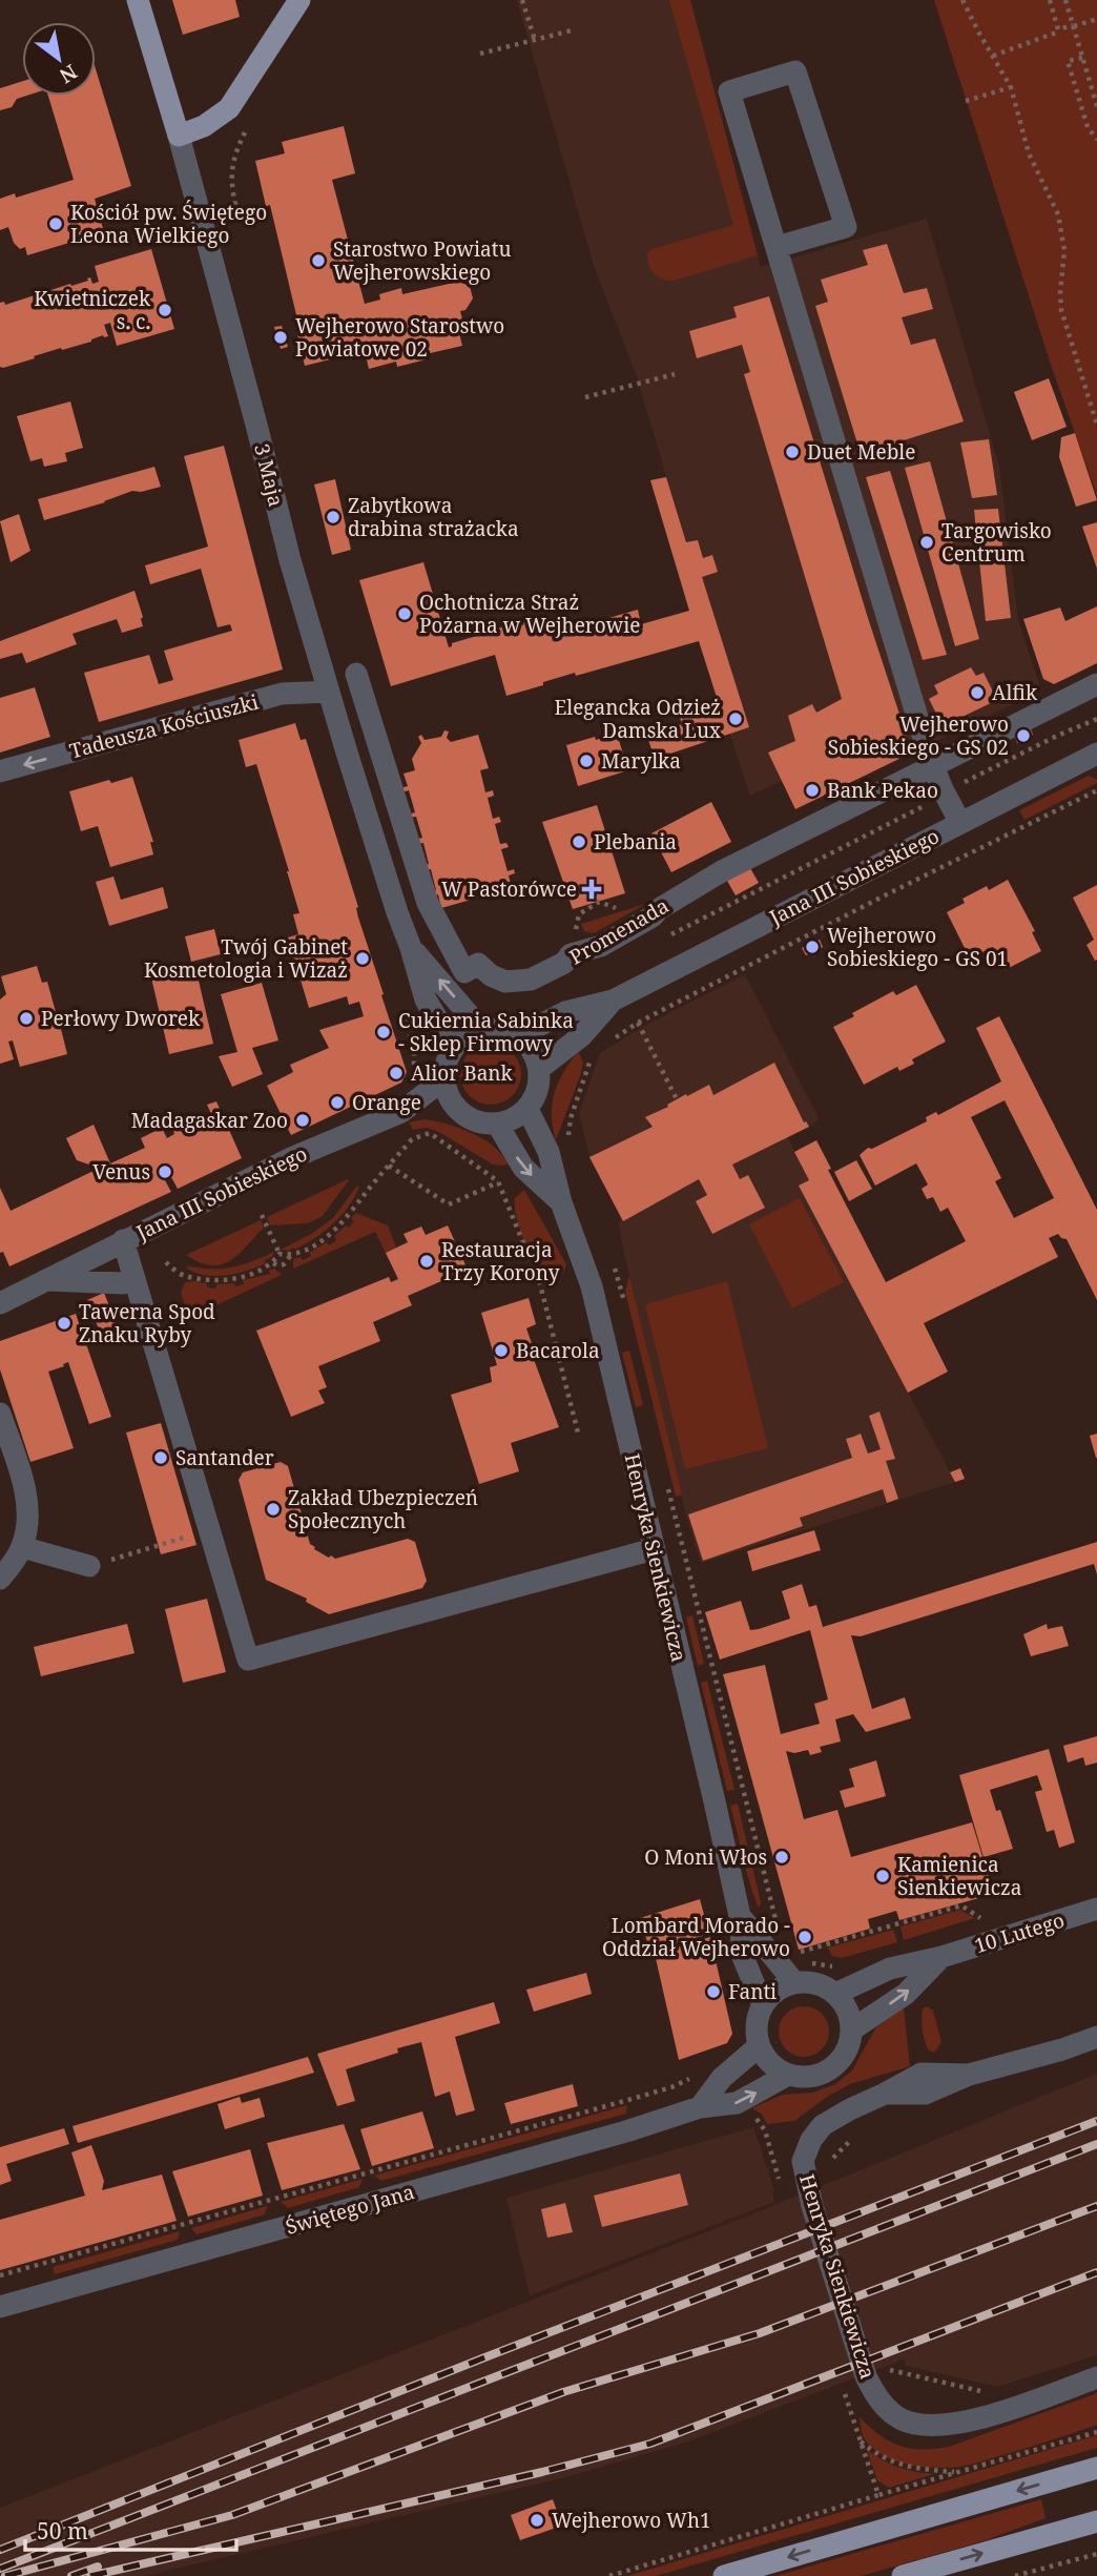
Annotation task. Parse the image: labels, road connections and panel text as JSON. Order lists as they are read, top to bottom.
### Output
{
  "streets": {
    "main road": ["3 Maja"],
    "street": [
      "Tadeusza Kościuszki",
      "Jana III Sobieskiego",
      "Promenada",
      "Henryka Sienkiewicza",
      "10 Lutego",
      "Świętego Jana"
    ]
  },
  "crossings": [
    ["3 Maja", "Tadeusza Kościuszki"],
    ["3 Maja", "Jana III Sobieskiego"],
    ["3 Maja", "Henryka Sienkiewicza"],
    ["Jana III Sobieskiego", "Henryka Sienkiewicza"],
    ["Henryka Sienkiewicza", "10 Lutego"],
    ["Henryka Sienkiewicza", "Świętego Jana"],
    ["10 Lutego", "Świętego Jana"]
  ],
  "one_way": ["Tadeusza Kościuszki"],
  "places": {
    "other": [
      "Kościół pw. Świętego Leona Wielkiego",
      "Starostwo Powiatu Wejherowskiego",
      "Kwietniczek s. c.",
      "Wejherowo Starostwo Powiatowe 02",
      "Duet Meble",
      "Zabytkowa drabina strażacka",
      "Targowisko Centrum",
      "Ochotnicza Straż Pożarna w Wejherowie",
      "Alfik",
      "Elegancka Odzież Damska Lux",
      "Wejherowo Sobieskiego - GS 02",
      "Marylka",
      "Bank Pekao",
      "Plebania",
      "Wejherowo Sobieskiego - GS 01",
      "Twój Gabinet Kosmetologia i Wizaż",
      "Perłowy Dworek",
      "Cukiernia Sabinka - Sklep Firmowy",
      "Alior Bank",
      "Orange",
      "Madagaskar Zoo",
      "Venus",
      "Restauracja Trzy Korony",
      "Tawerna Spod Znaku Ryby",
      "Bacarola",
      "Santander",
      "Zakład Ubezpieczeń Społecznych",
      "O Moni Włos",
      "Kamienica Sienkiewicza",
      "Lombard Morado - Oddział Wejherowo",
      "Fanti",
      "Wejherowo Wh1"
    ],
    "health": ["W Pastorówce"]
  },
  "scale_bar": "50 m",
  "north": "bottom right"
}
